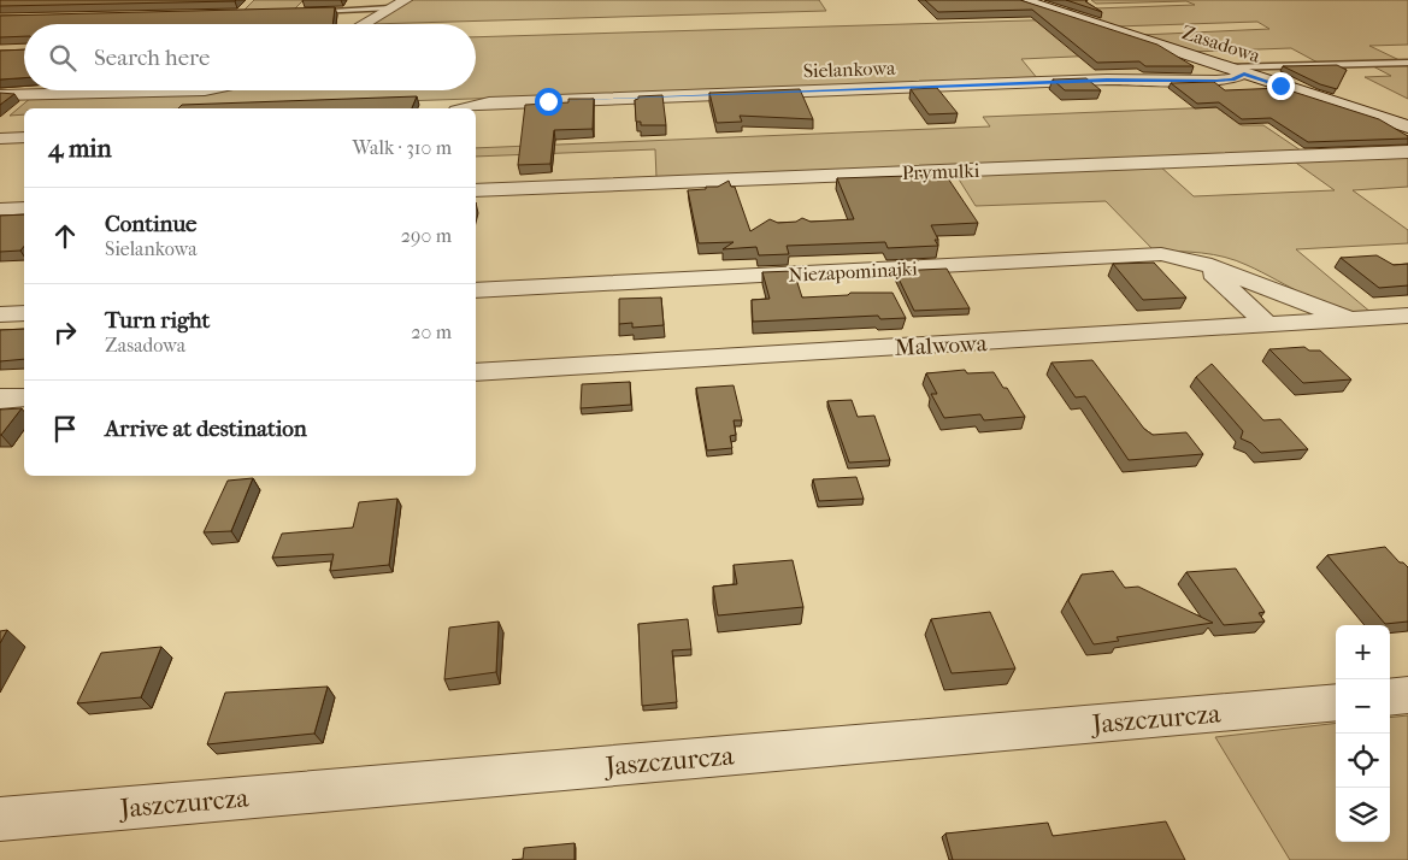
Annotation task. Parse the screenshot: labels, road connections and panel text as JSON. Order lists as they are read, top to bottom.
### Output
{
  "streets": {
    "street": [
      "Zasadowa",
      "Sielankowa",
      "Prymulki",
      "Niezapominajki",
      "Malwowa",
      "Jaszczurcza"
    ]
  },
  "crossings": [
    ["Zasadowa", "Sielankowa"],
    ["Niezapominajki", "Malwowa"]
  ],
  "page": {
    "search": "Search here",
    "heading": ["4 min", "Walk · 310 m"],
    "list": [
      ["Continue", "Sielankowa", "290 m"],
      ["Turn right", "Zasadowa", "20 m"],
      "Arrive at destination"
    ],
    "map_buttons": ["+", "−"]
  }
}
